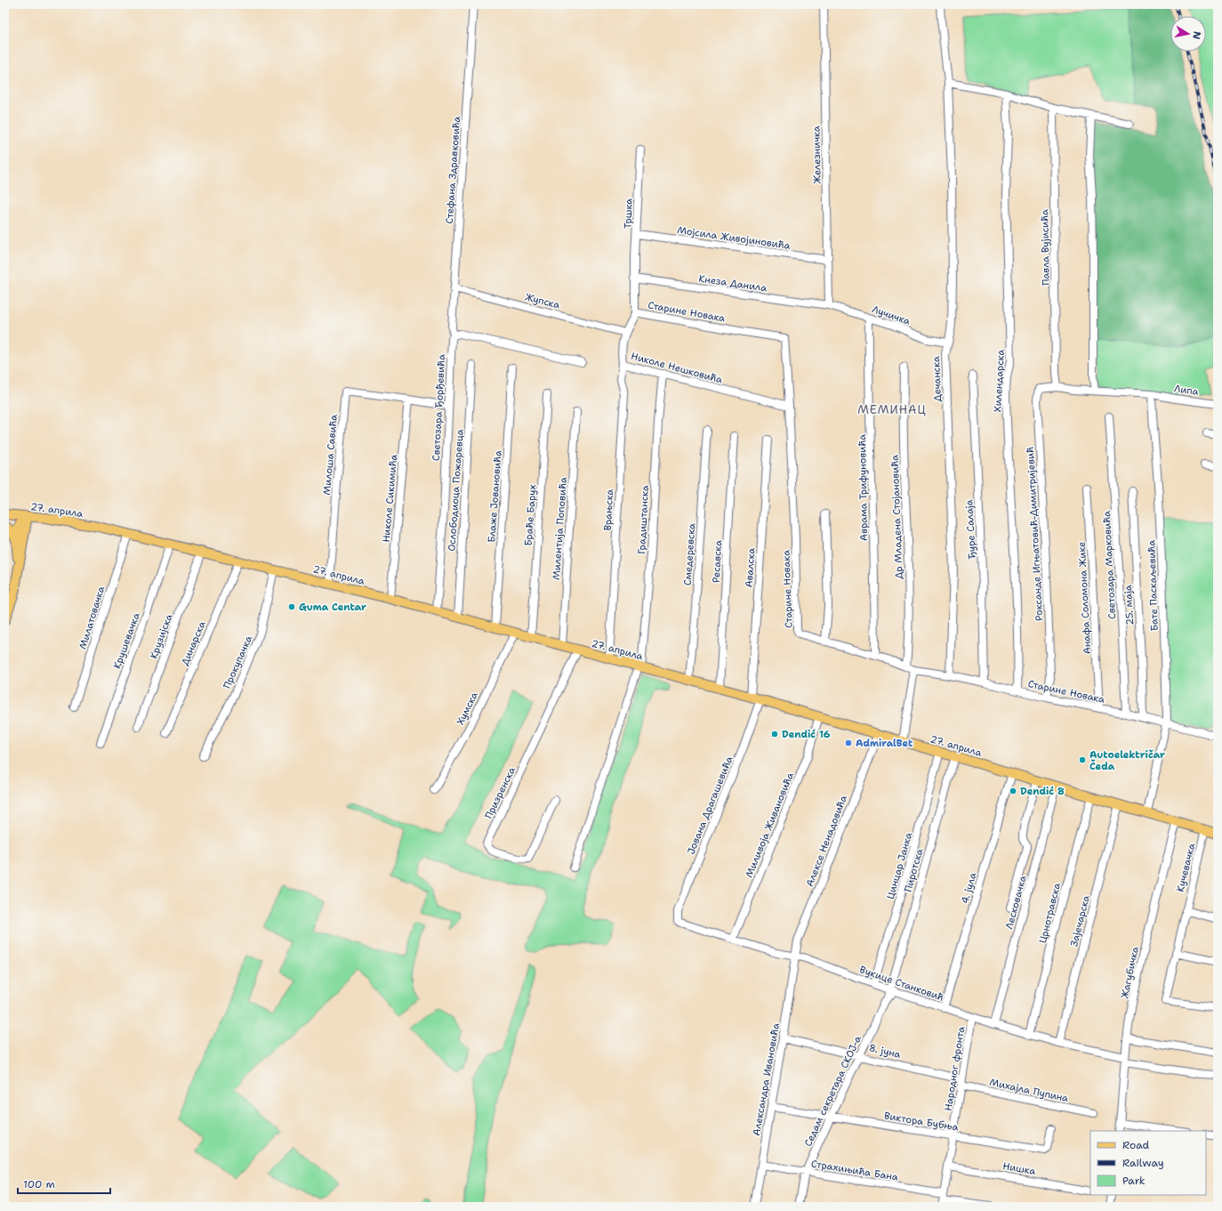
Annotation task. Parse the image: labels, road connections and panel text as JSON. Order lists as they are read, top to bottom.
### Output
{
  "streets": {
    "main road": ["27. априла"],
    "street": [
      "Железничка",
      "Стефана Здравковића",
      "Тршка",
      "Мојсила Живојиновића",
      "Павла Вујисића",
      "Кнеза Данила",
      "Жупска",
      "Старине Новака",
      "Лучичка",
      "Николе Нешковића",
      "Дечанска",
      "Хилендарска",
      "Липа",
      "Светозара Ђорђевића",
      "Милоша Савића",
      "Аврама Трифуновића",
      "Ослободиоца Пожаревца",
      "Блаже Јовановића",
      "Николе Сикимића",
      "Врањска",
      "Браће Барух",
      "Др Младена Стојановића",
      "Градиштанска",
      "Милентија Поповића",
      "Ђуре Салаја",
      "Роксанде Игњатовић-Димитријевић",
      "Смедеревска",
      "Ресавска",
      "Светозара Марковића",
      "Авалска",
      "Бате Паскаљевића",
      "Анафа Соломона Жике",
      "25. маја",
      "Милатовачка",
      "Крузијска",
      "Крушевачка",
      "Динарска",
      "Прокупачка",
      "Хумска",
      "Призренска",
      "Јована Драгашевића",
      "Миливоја Живановића",
      "Алексе Ненадовића",
      "Цинцар Јанка",
      "Кучевачка",
      "Пиротска",
      "4. јула",
      "Лесковачка",
      "Црнотравска",
      "Зајечарска",
      "Жагубичка",
      "Вукице Станковић",
      "8. јуна",
      "Народног фронта",
      "Александра Ивановића",
      "Михајла Пупина",
      "Седам секретара СКОЈ-а",
      "Виктора Бубња",
      "Нишка",
      "Страхињића Бана"
    ]
  },
  "crossings": [
    ["Железничка", "Мојсила Живојиновића"],
    ["Железничка", "Кнеза Данила"],
    ["Железничка", "Лучичка"],
    ["Стефана Здравковића", "Жупска"],
    ["Стефана Здравковића", "Светозара Ђорђевића"],
    ["Тршка", "Мојсила Живојиновића"],
    ["Тршка", "Кнеза Данила"],
    ["Тршка", "Николе Нешковића"],
    ["Павла Вујисића", "Липа"],
    ["Павла Вујисића", "Роксанде Игњатовић-Димитријевић"],
    ["Кнеза Данила", "Лучичка"],
    ["Кнеза Данила", "Николе Нешковића"],
    ["Жупска", "Николе Нешковића"],
    ["Старине Новака", "Николе Нешковића"],
    ["Старине Новака", "Дечанска"],
    ["Старине Новака", "Хилендарска"],
    ["Старине Новака", "Аврама Трифуновића"],
    ["Старине Новака", "Др Младена Стојановића"],
    ["Старине Новака", "Ђуре Салаја"],
    ["Старине Новака", "Роксанде Игњатовић-Димитријевић"],
    ["Старине Новака", "Светозара Марковића"],
    ["Старине Новака", "Бате Паскаљевића"],
    ["Старине Новака", "Анафа Соломона Жике"],
    ["Старине Новака", "25. маја"],
    ["Лучичка", "Дечанска"],
    ["Лучичка", "Аврама Трифуновића"],
    ["Николе Нешковића", "Врањска"],
    ["Николе Нешковића", "Градиштанска"],
    ["Липа", "Роксанде Игњатовић-Димитријевић"],
    ["Липа", "Бате Паскаљевића"],
    ["Светозара Ђорђевића", "27. априла"],
    ["Милоша Савића", "Николе Сикимића"],
    ["Милоша Савића", "27. априла"],
    ["Ослободиоца Пожаревца", "27. априла"],
    ["Блаже Јовановића", "27. априла"],
    ["Николе Сикимића", "27. априла"],
    ["27. априла", "Врањска"],
    ["27. априла", "Браће Барух"],
    ["27. априла", "Градиштанска"],
    ["27. априла", "Милентија Поповића"],
    ["27. априла", "Смедеревска"],
    ["27. априла", "Ресавска"],
    ["27. априла", "Авалска"],
    ["27. априла", "Бате Паскаљевића"],
    ["27. априла", "Милатовачка"],
    ["27. априла", "Крузијска"],
    ["27. априла", "Крушевачка"],
    ["27. априла", "Динарска"],
    ["27. априла", "Прокупачка"],
    ["27. априла", "Хумска"],
    ["27. априла", "Призренска"],
    ["27. априла", "Јована Драгашевића"],
    ["27. априла", "Миливоја Живановића"],
    ["27. априла", "Алексе Ненадовића"],
    ["27. априла", "Цинцар Јанка"],
    ["27. априла", "Кучевачка"],
    ["27. априла", "Пиротска"],
    ["27. априла", "4. јула"],
    ["27. априла", "Лесковачка"],
    ["27. априла", "Црнотравска"],
    ["27. априла", "Зајечарска"],
    ["27. априла", "Жагубичка"],
    ["Јована Драгашевића", "Вукице Станковић"],
    ["Миливоја Живановића", "Вукице Станковић"],
    ["Алексе Ненадовића", "Вукице Станковић"],
    ["Алексе Ненадовића", "Александра Ивановића"],
    ["Цинцар Јанка", "Вукице Станковић"],
    ["Пиротска", "Вукице Станковић"],
    ["Пиротска", "Седам секретара СКОЈ-а"],
    ["4. јула", "Вукице Станковић"],
    ["Лесковачка", "Вукице Станковић"],
    ["Црнотравска", "Вукице Станковић"],
    ["Зајечарска", "Вукице Станковић"],
    ["Жагубичка", "Вукице Станковић"],
    ["Вукице Станковић", "Народног фронта"],
    ["Вукице Станковић", "Александра Ивановића"],
    ["Вукице Станковић", "Седам секретара СКОЈ-а"],
    ["8. јуна", "Народног фронта"],
    ["8. јуна", "Александра Ивановића"],
    ["8. јуна", "Михајла Пупина"],
    ["8. јуна", "Седам секретара СКОЈ-а"],
    ["Народног фронта", "Михајла Пупина"],
    ["Народног фронта", "Виктора Бубња"],
    ["Народног фронта", "Нишка"],
    ["Народног фронта", "Страхињића Бана"],
    ["Александра Ивановића", "Виктора Бубња"],
    ["Александра Ивановића", "Страхињића Бана"],
    ["Седам секретара СКОЈ-а", "Виктора Бубња"],
    ["Седам секретара СКОЈ-а", "Страхињића Бана"]
  ],
  "districts": ["МЕМИНАЦ"],
  "places": [
    "Guma Centar",
    "Dendić 16",
    "AdmiralBet",
    "Autoelektričar Čeda",
    "Dendić 8"
  ],
  "legend": ["Road", "Railway", "Park"],
  "scale_bar": "100 m",
  "north": "right"
}
